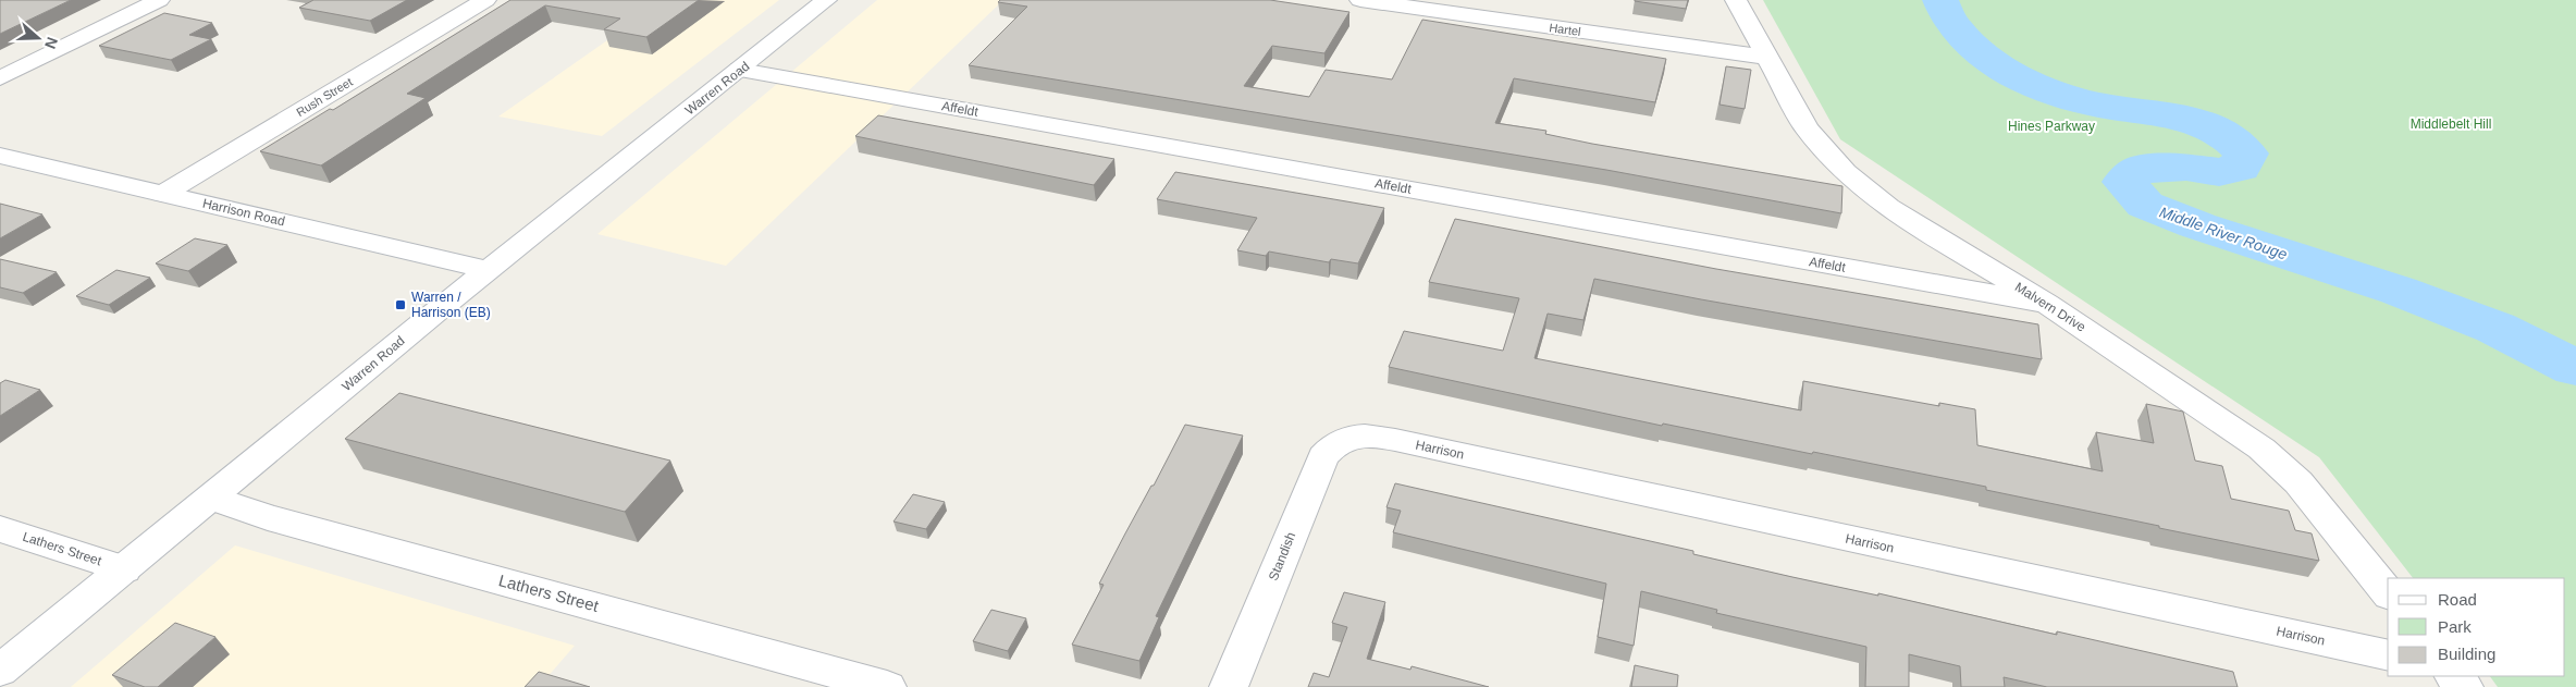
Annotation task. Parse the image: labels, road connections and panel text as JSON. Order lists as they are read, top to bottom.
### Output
{
  "streets": {
    "street": [
      "Hartel",
      "Warren Road",
      "Rush Street",
      "Affeldt",
      "Harrison Road",
      "Malvern Drive",
      "Harrison",
      "Lathers Street",
      "Standish"
    ]
  },
  "crossings": [
    ["Hartel", "Malvern Drive"],
    ["Warren Road", "Affeldt"],
    ["Warren Road", "Harrison Road"],
    ["Warren Road", "Lathers Street"],
    ["Rush Street", "Harrison Road"],
    ["Affeldt", "Malvern Drive"],
    ["Harrison", "Standish"]
  ],
  "water": ["Middle River Rouge"],
  "parks": ["Middlebelt Hill", "Hines Parkway"],
  "places": {
    "transit": ["Warren / Harrison (EB)"]
  },
  "legend": ["Road", "Park", "Building"],
  "north": "right"
}
